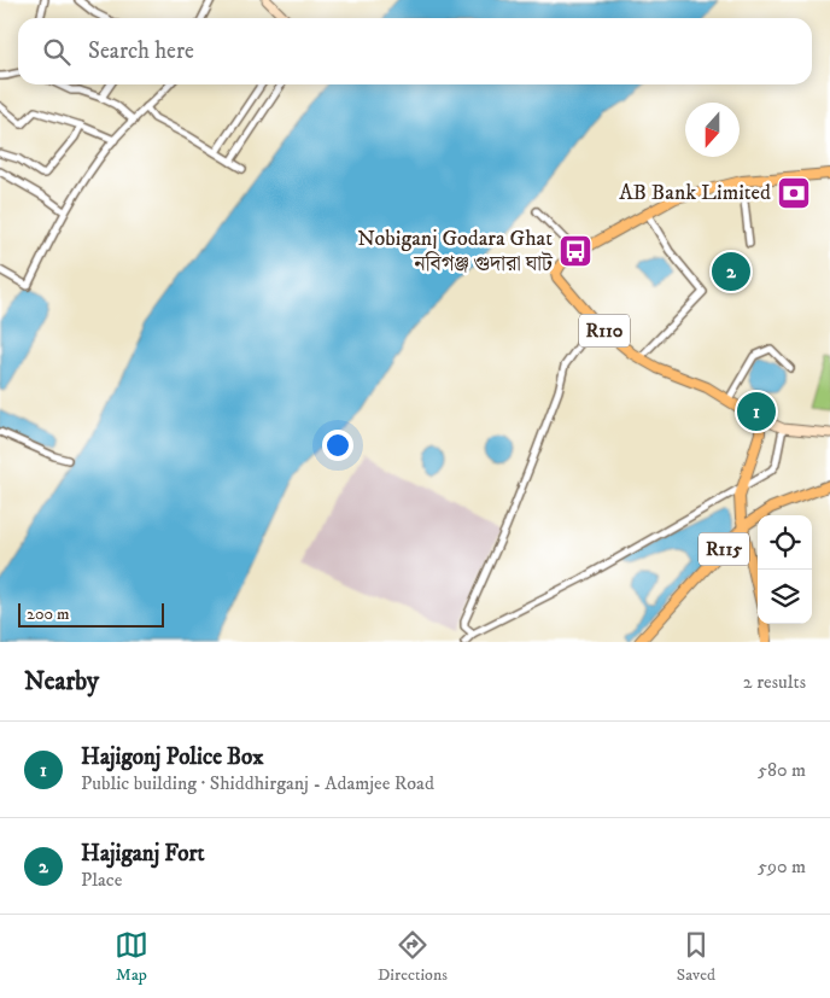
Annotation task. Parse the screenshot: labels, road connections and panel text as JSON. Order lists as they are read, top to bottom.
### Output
{
  "streets": {
    "main road": ["R110", "R115"]
  },
  "places": {
    "bank": ["AB Bank Limited"],
    "bus stop": ["Nobiganj Godara Ghat নবিগঞ্জ গুদারা ঘাট"]
  },
  "scale_bar": "200 m",
  "north": "bottom",
  "page": {
    "search": "Search here",
    "pins": ["2", "1"],
    "scale": "200 m",
    "heading": ["Nearby", "2 results"],
    "list": [
      {
        "mark": "1",
        "name": "Hajigonj Police Box",
        "note": "Public building · Shiddhirganj - Adamjee Road",
        "value": "580 m"
      },
      {
        "mark": "2",
        "name": "Hajiganj Fort",
        "note": "Place",
        "value": "590 m"
      }
    ],
    "nav": ["Map", "Directions", "Saved"]
  }
}
